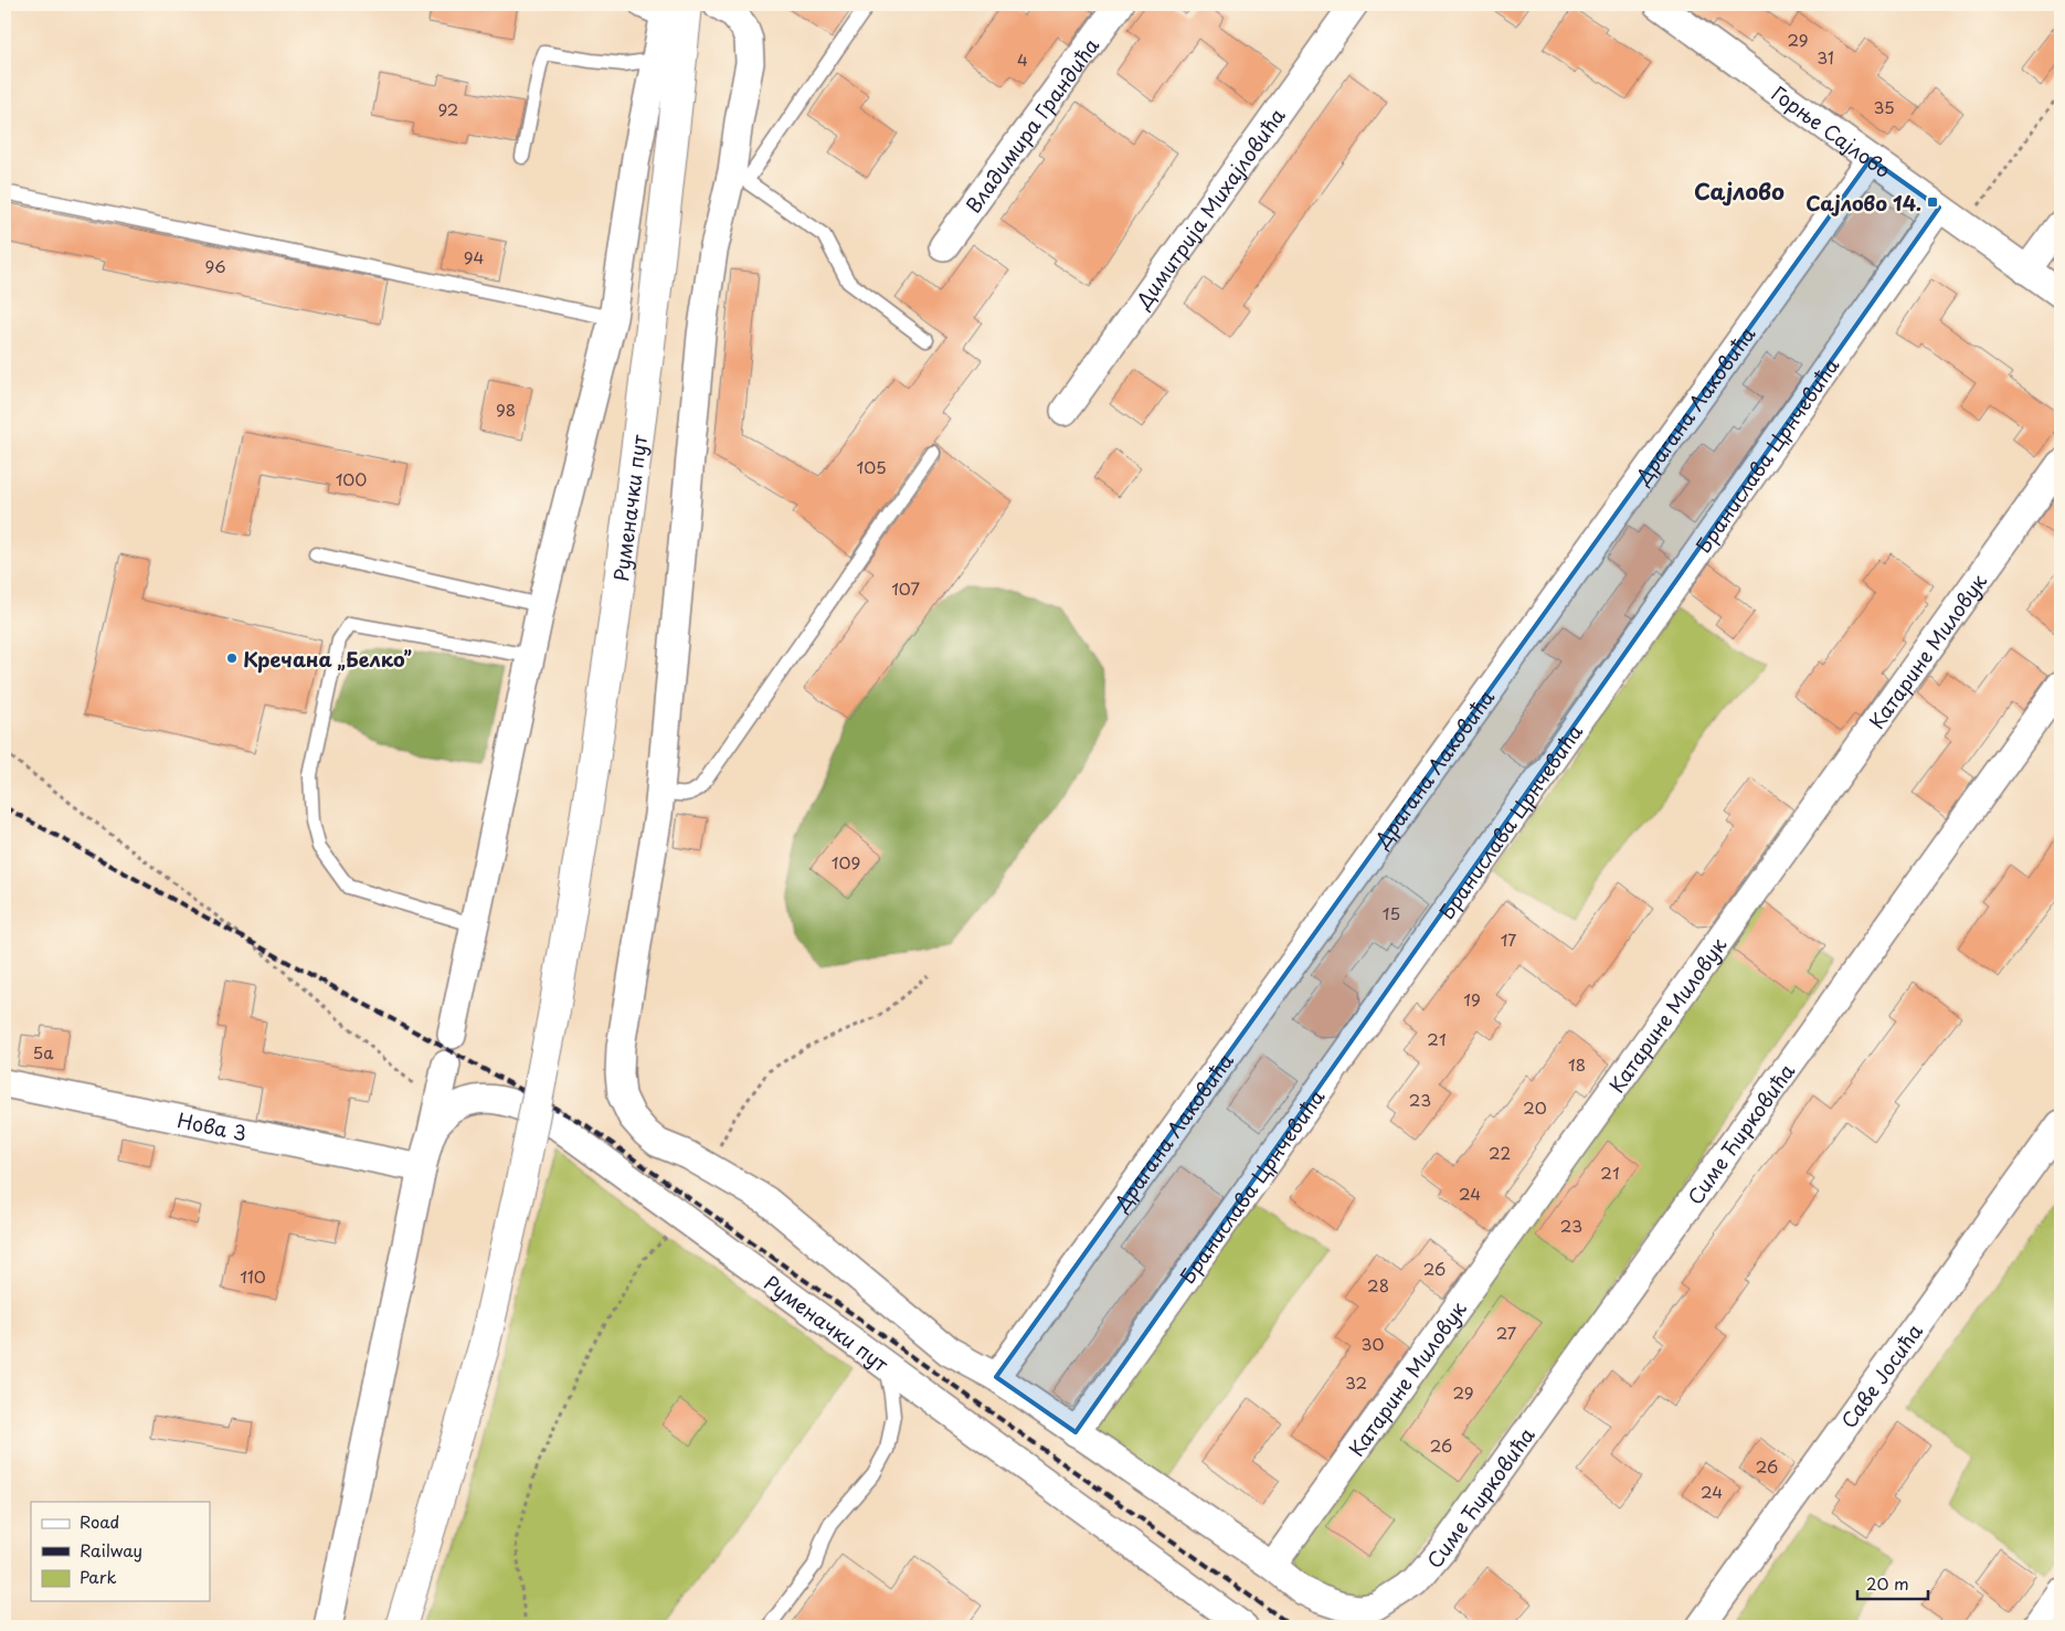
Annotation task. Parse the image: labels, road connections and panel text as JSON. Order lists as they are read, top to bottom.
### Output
{
  "streets": {
    "main road": ["Руменачки пут"],
    "street": [
      "Владимира Грандића",
      "Горње Сајлово",
      "Димитрија Михајловића",
      "Драгана Лаковића",
      "Бранислава Црнчевића",
      "Катарине Миловук",
      "Нова 3",
      "Симе Ћирковића",
      "Саве Јосића"
    ]
  },
  "crossings": [
    ["Горње Сајлово", "Драгана Лаковића"],
    ["Горње Сајлово", "Бранислава Црнчевића"],
    ["Драгана Лаковића", "Симе Ћирковића"],
    ["Бранислава Црнчевића", "Симе Ћирковића"],
    ["Руменачки пут", "Нова 3"],
    ["Катарине Миловук", "Симе Ћирковића"]
  ],
  "districts": ["Сајлово"],
  "places": {
    "transit": ["Сајлово 14."],
    "other": ["Кречана „Белко”"]
  },
  "house_numbers": [
    "29",
    "31",
    "4",
    "35",
    "92",
    "94",
    "96",
    "98",
    "105",
    "100",
    "107",
    "109",
    "15",
    "17",
    "19",
    "21",
    "5a",
    "18",
    "23",
    "20",
    "22",
    "21",
    "24",
    "23",
    "26",
    "110",
    "28",
    "27",
    "30",
    "32",
    "29",
    "26",
    "26",
    "24"
  ],
  "legend": ["Road", "Railway", "Park"],
  "scale_bar": "20 m"
}
